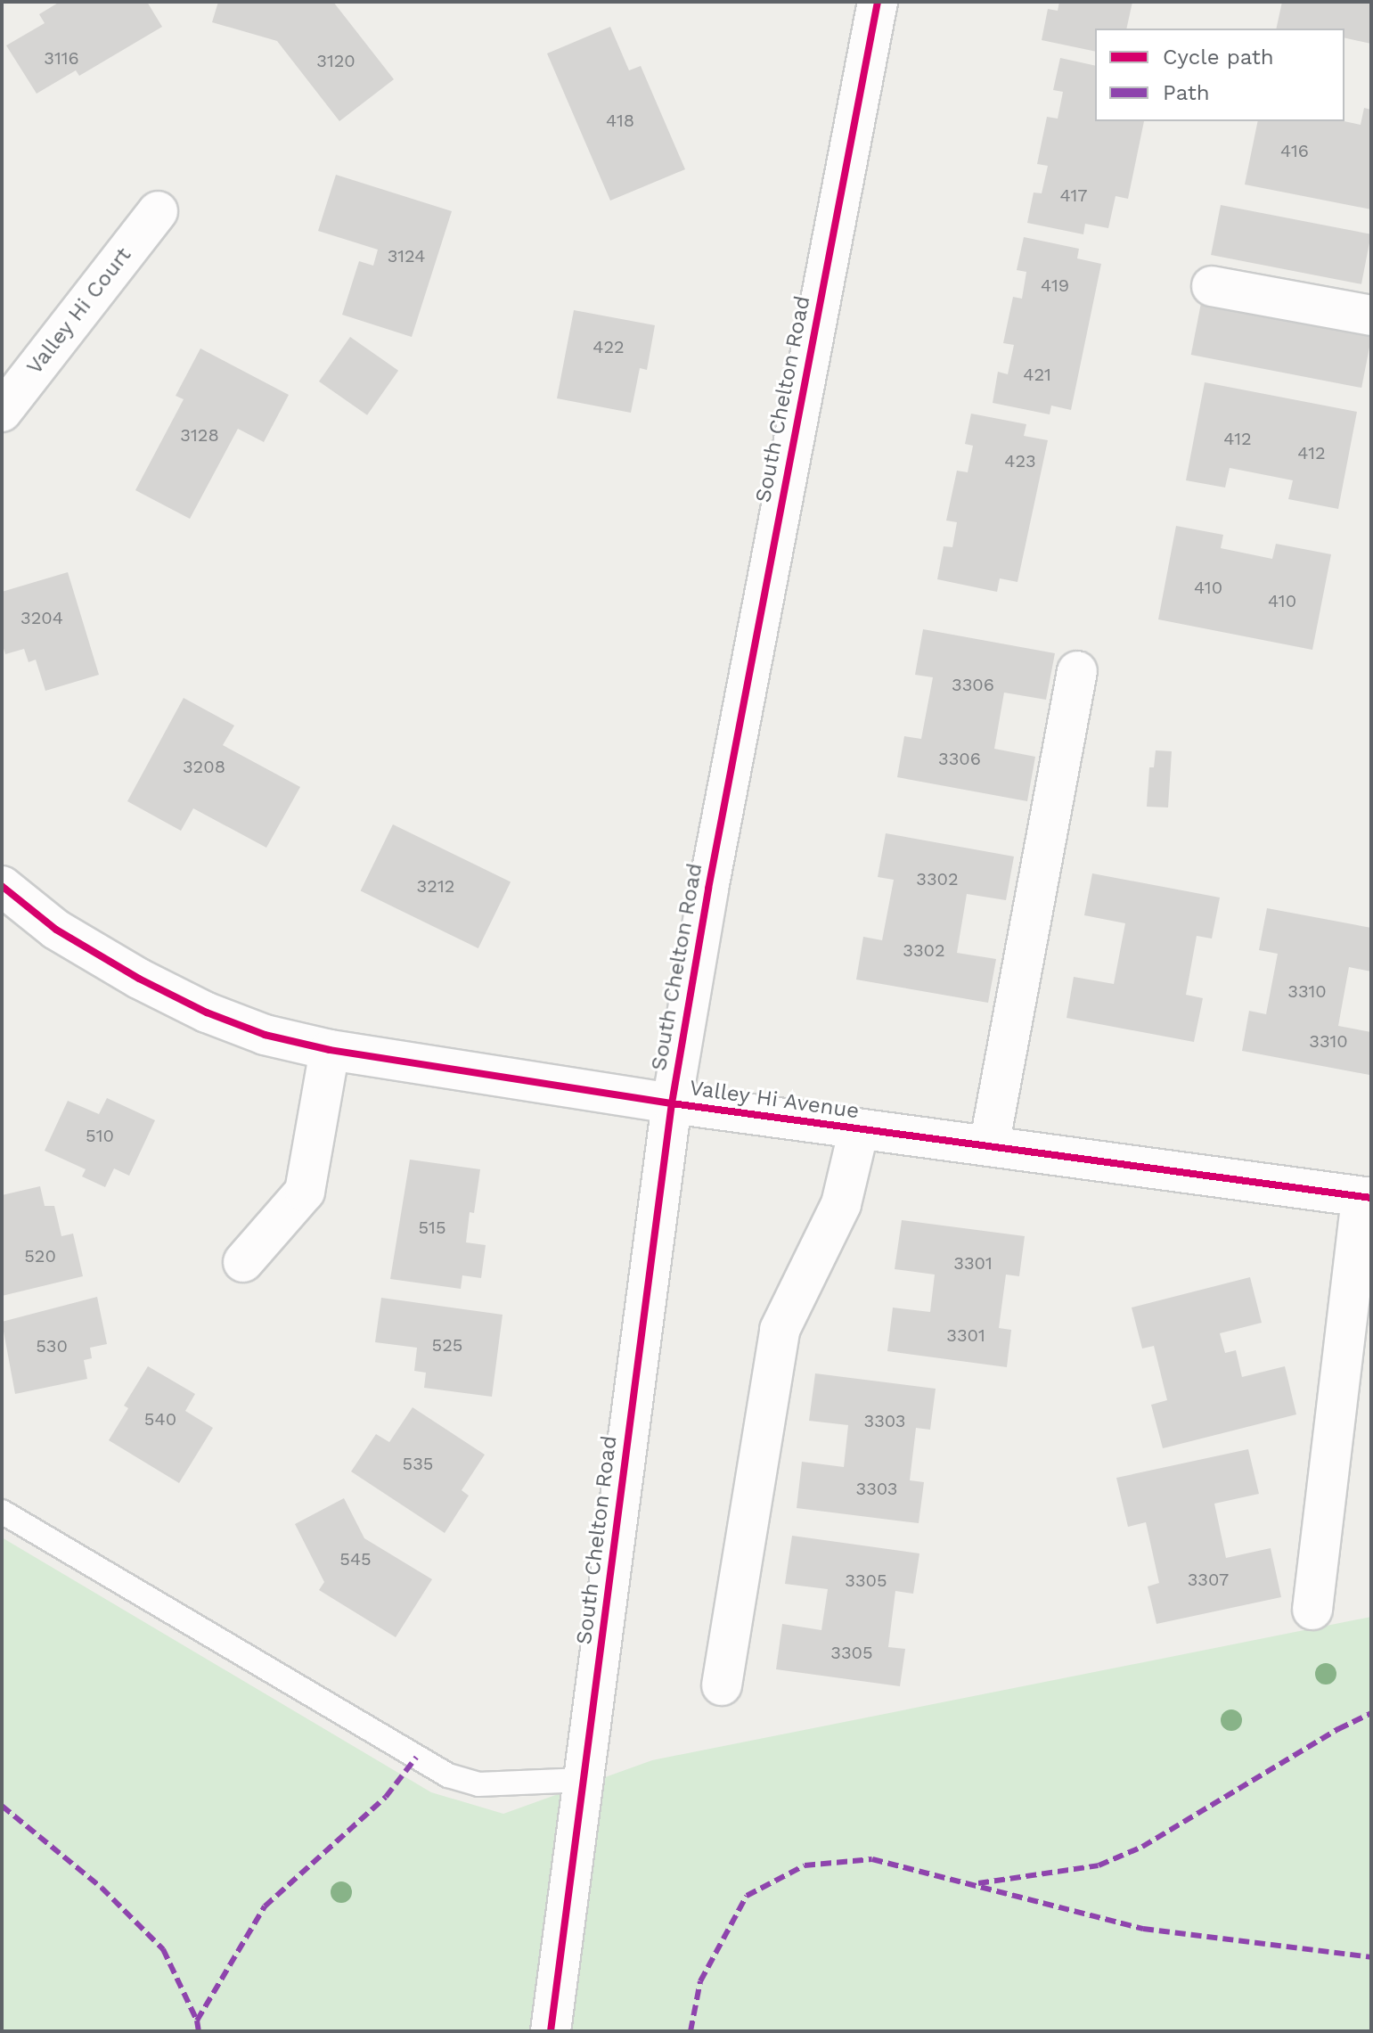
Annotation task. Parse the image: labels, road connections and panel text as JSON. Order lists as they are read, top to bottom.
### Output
{
  "streets": {
    "street": ["Valley Hi Court", "South Chelton Road", "Valley Hi Avenue"]
  },
  "crossings": [
    ["South Chelton Road", "Valley Hi Avenue"]
  ],
  "house_numbers": [
    "3116",
    "3120",
    "418",
    "416",
    "417",
    "3124",
    "419",
    "422",
    "421",
    "3128",
    "412",
    "412",
    "423",
    "410",
    "410",
    "3204",
    "3306",
    "3306",
    "3208",
    "3302",
    "3212",
    "3302",
    "3310",
    "3310",
    "510",
    "515",
    "520",
    "3301",
    "3301",
    "525",
    "530",
    "540",
    "3303",
    "535",
    "3303",
    "545",
    "3307",
    "3305",
    "3305"
  ],
  "legend": ["Cycle path", "Path"]
}
